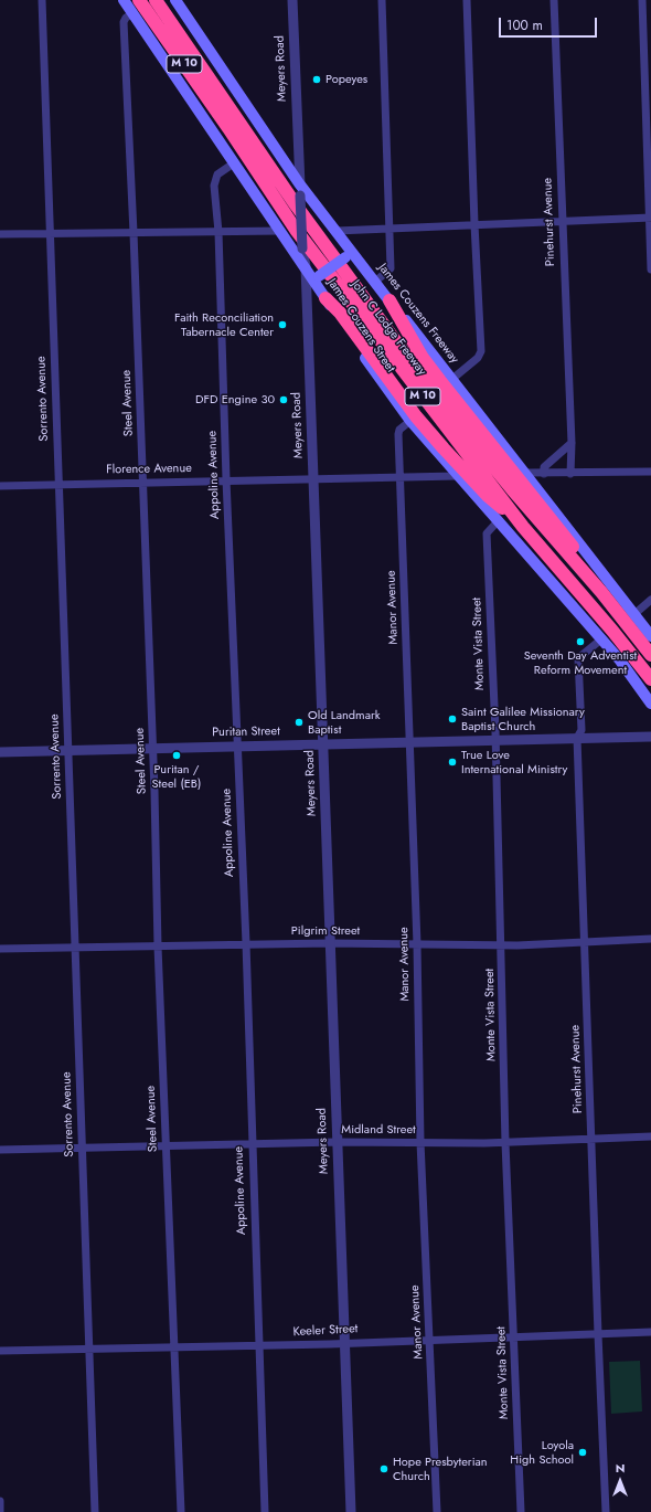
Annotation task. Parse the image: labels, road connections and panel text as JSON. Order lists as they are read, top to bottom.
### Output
{
  "streets": {
    "highway": ["M 10", "John C Lodge Freeway"],
    "main road": ["James Couzens Freeway", "James Couzens Street"],
    "street": [
      "Meyers Road",
      "Pinehurst Avenue",
      "Sorrento Avenue",
      "Steel Avenue",
      "Florence Avenue",
      "Appoline Avenue",
      "Manor Avenue",
      "Monte Vista Street",
      "Puritan Street",
      "Pilgrim Street",
      "Midland Street",
      "Keeler Street"
    ]
  },
  "crossings": [
    ["Meyers Road", "James Couzens Freeway"],
    ["Meyers Road", "James Couzens Street"],
    ["Meyers Road", "Florence Avenue"],
    ["Meyers Road", "Puritan Street"],
    ["Meyers Road", "Pilgrim Street"],
    ["Meyers Road", "Midland Street"],
    ["Meyers Road", "Keeler Street"],
    ["Pinehurst Avenue", "Puritan Street"],
    ["Pinehurst Avenue", "Pilgrim Street"],
    ["Pinehurst Avenue", "Midland Street"],
    ["Pinehurst Avenue", "Keeler Street"],
    ["James Couzens Street", "Florence Avenue"],
    ["James Couzens Street", "Manor Avenue"],
    ["James Couzens Street", "Monte Vista Street"],
    ["Sorrento Avenue", "Florence Avenue"],
    ["Sorrento Avenue", "Puritan Street"],
    ["Sorrento Avenue", "Pilgrim Street"],
    ["Sorrento Avenue", "Midland Street"],
    ["Sorrento Avenue", "Keeler Street"],
    ["Steel Avenue", "Florence Avenue"],
    ["Steel Avenue", "Puritan Street"],
    ["Steel Avenue", "Pilgrim Street"],
    ["Steel Avenue", "Midland Street"],
    ["Steel Avenue", "Keeler Street"],
    ["Florence Avenue", "Appoline Avenue"],
    ["Florence Avenue", "Manor Avenue"],
    ["Appoline Avenue", "Puritan Street"],
    ["Appoline Avenue", "Pilgrim Street"],
    ["Appoline Avenue", "Midland Street"],
    ["Appoline Avenue", "Keeler Street"],
    ["Manor Avenue", "Puritan Street"],
    ["Manor Avenue", "Pilgrim Street"],
    ["Manor Avenue", "Midland Street"],
    ["Manor Avenue", "Keeler Street"],
    ["Monte Vista Street", "Puritan Street"],
    ["Monte Vista Street", "Pilgrim Street"],
    ["Monte Vista Street", "Midland Street"],
    ["Monte Vista Street", "Keeler Street"]
  ],
  "places": [
    "Popeyes",
    "Faith Reconciliation Tabernacle Center",
    "DFD Engine 30",
    "Seventh Day Adventist Reform Movement",
    "Saint Galilee Missionary Baptist Church",
    "Old Landmark Baptist",
    "Puritan / Steel (EB)",
    "True Love International Ministry",
    "Loyola High School",
    "Hope Presbyterian Church"
  ],
  "scale_bar": "100 m",
  "north": "top"
}
